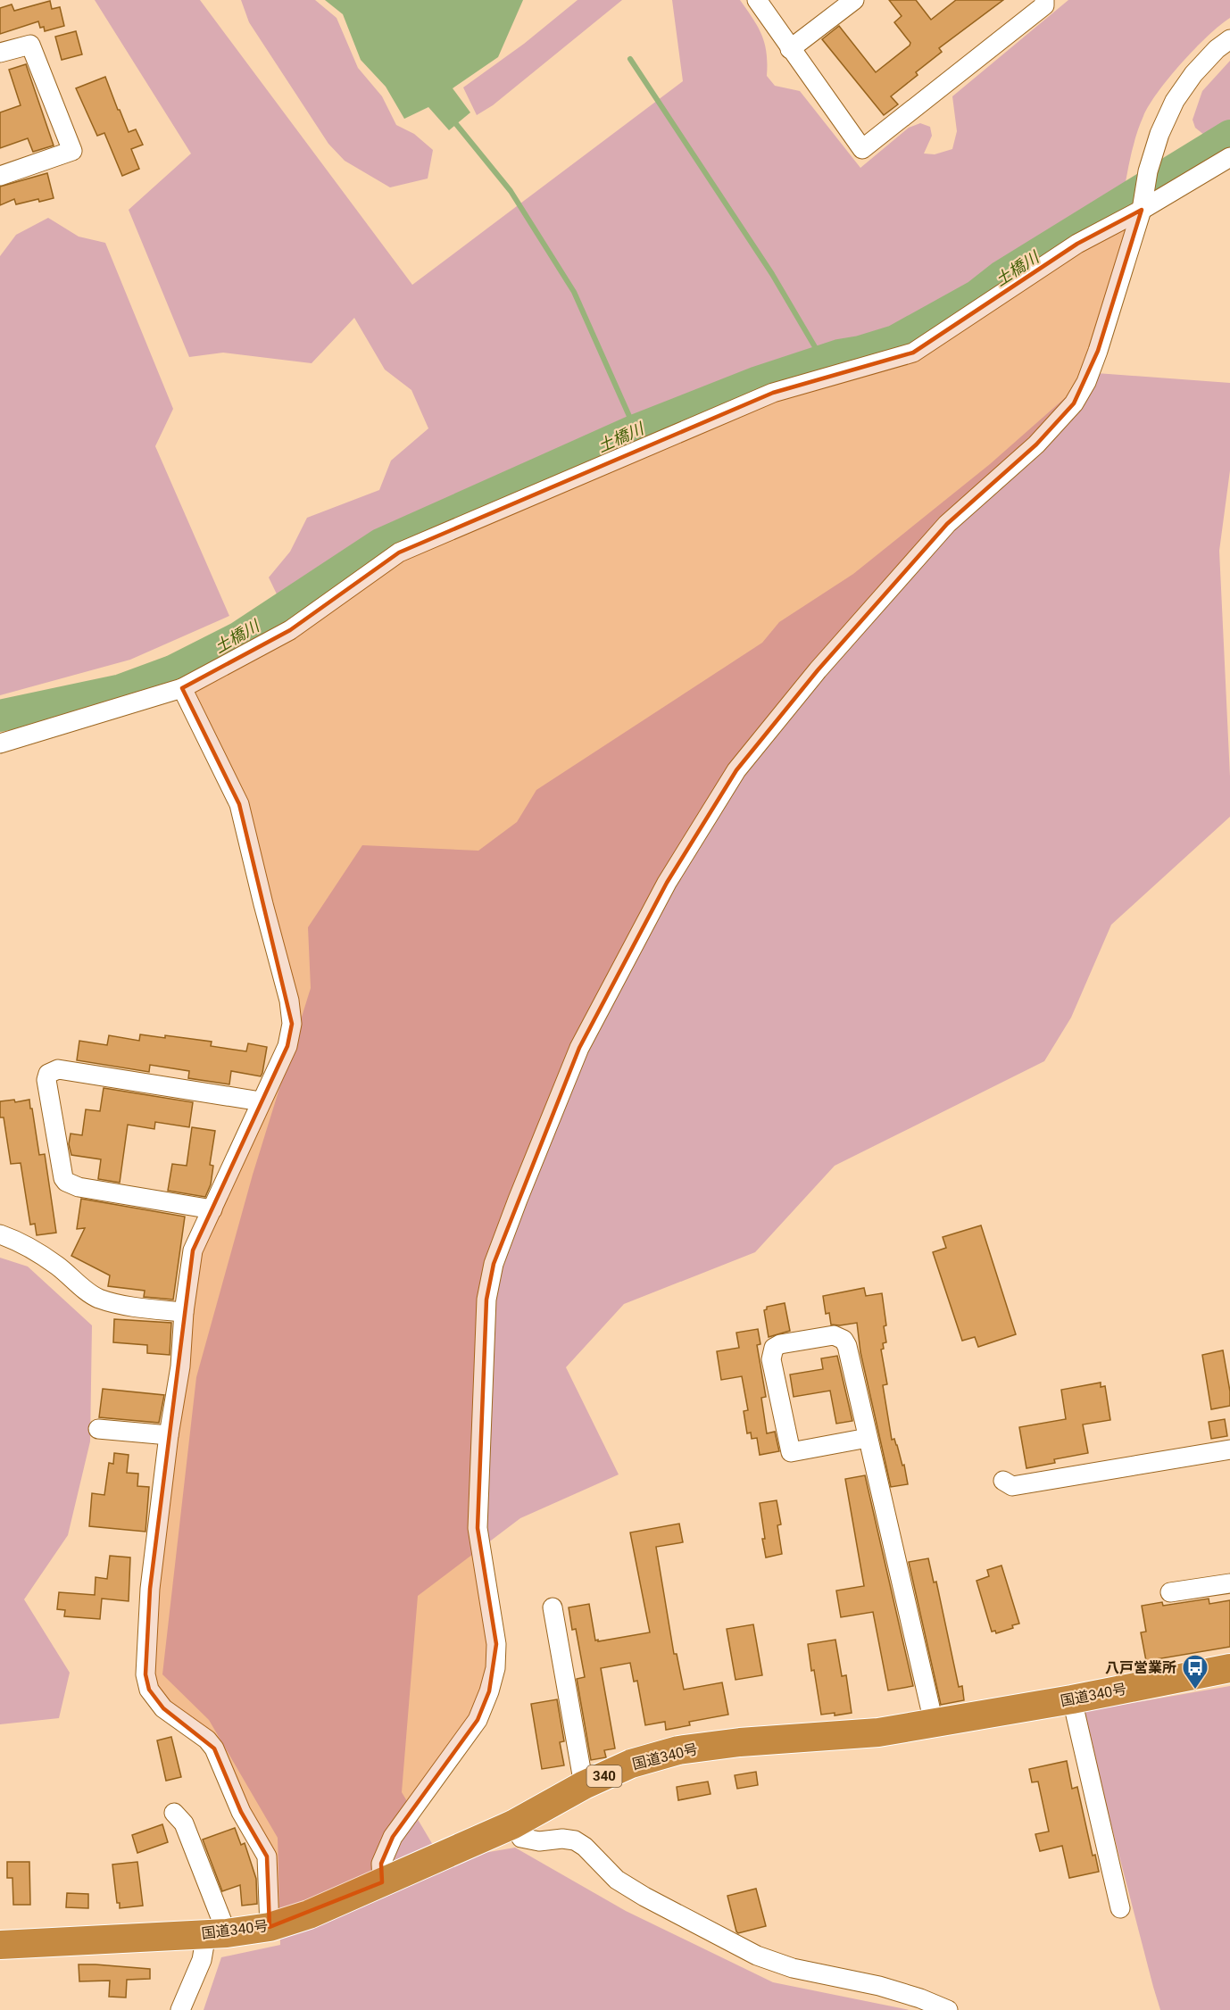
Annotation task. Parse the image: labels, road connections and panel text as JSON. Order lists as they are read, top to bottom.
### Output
{
  "streets": {
    "highway": ["国道340号", "340"]
  },
  "water": ["土橋川"],
  "places": {
    "bus stop": ["八戸営業所"]
  }
}
